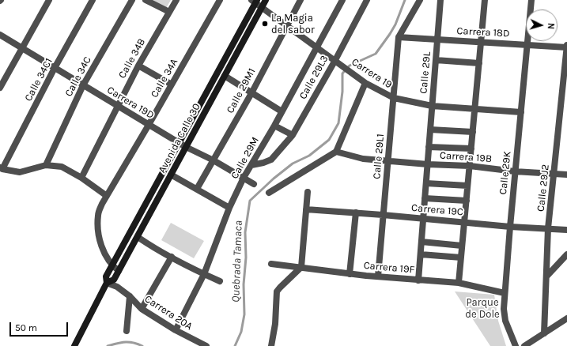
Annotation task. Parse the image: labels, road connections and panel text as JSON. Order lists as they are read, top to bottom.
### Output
{
  "streets": {
    "main road": ["Avenida Calle 30"],
    "street": [
      "Carrera 18D",
      "Calle 34B",
      "Calle 29L",
      "Carrera 19",
      "Calle 34C",
      "Calle 29L3",
      "Calle 34A",
      "Calle 34C1",
      "Calle 29M1",
      "Carrera 19D",
      "Calle 29L1",
      "Carrera 19B",
      "Calle 29M",
      "Calle 29K",
      "Calle 29J2",
      "Carrera 19C",
      "Carrera 19F",
      "Carrera 20A"
    ]
  },
  "crossings": [
    ["Carrera 18D", "Calle 29L"],
    ["Carrera 18D", "Calle 29L1"],
    ["Carrera 18D", "Calle 29K"],
    ["Carrera 18D", "Calle 29J2"],
    ["Calle 34B", "Carrera 19D"],
    ["Calle 29L", "Carrera 19"],
    ["Calle 29L", "Carrera 19B"],
    ["Calle 29L", "Carrera 19C"],
    ["Calle 29L", "Carrera 19F"],
    ["Carrera 19", "Calle 29L3"],
    ["Carrera 19", "Calle 29M1"],
    ["Carrera 19", "Avenida Calle 30"],
    ["Carrera 19", "Calle 29L1"],
    ["Carrera 19", "Calle 29M"],
    ["Carrera 19", "Calle 29K"],
    ["Calle 34C", "Carrera 19D"],
    ["Calle 29L3", "Calle 29M"],
    ["Calle 34A", "Carrera 19D"],
    ["Calle 34A", "Avenida Calle 30"],
    ["Calle 34C1", "Carrera 19D"],
    ["Calle 29M1", "Carrera 19D"],
    ["Carrera 19D", "Avenida Calle 30"],
    ["Carrera 19D", "Calle 29M"],
    ["Avenida Calle 30", "Carrera 20A"],
    ["Calle 29L1", "Carrera 19B"],
    ["Calle 29L1", "Carrera 19C"],
    ["Calle 29L1", "Carrera 19F"],
    ["Carrera 19B", "Calle 29K"],
    ["Carrera 19B", "Calle 29J2"],
    ["Calle 29M", "Carrera 20A"],
    ["Calle 29K", "Carrera 19C"],
    ["Calle 29K", "Carrera 19F"],
    ["Calle 29J2", "Carrera 19C"]
  ],
  "water": ["Quebrada Tamaca"],
  "parks": ["Parque de Dole"],
  "places": ["La Magia del sabor"],
  "scale_bar": "50 m",
  "north": "right"
}
